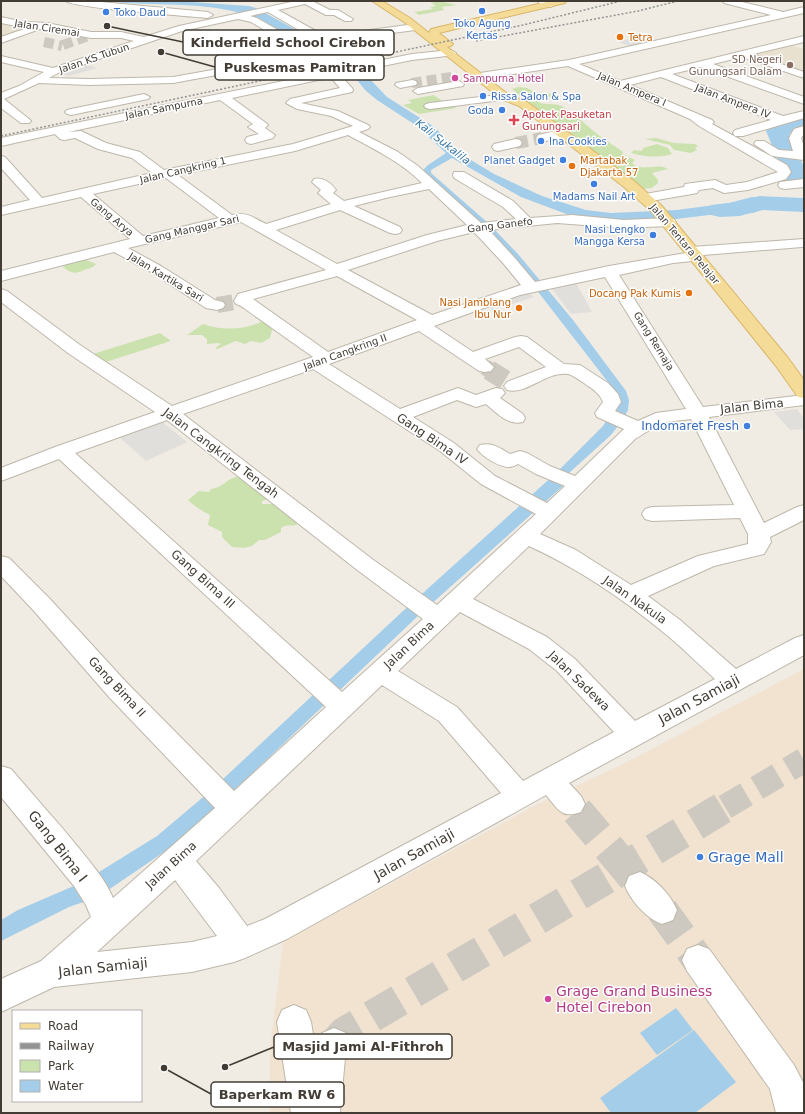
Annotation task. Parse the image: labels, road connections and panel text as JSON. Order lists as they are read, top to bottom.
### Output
{
  "streets": {
    "main road": ["Jalan Tentara Pelajar"],
    "street": [
      "Jalan Ciremai",
      "Jalan KS Tubun",
      "Jalan Ampera I",
      "Jalan Ampera IV",
      "Jalan Sampurna",
      "Jalan Cangkring 1",
      "Gang Arya",
      "Gang Ganefo",
      "Gang Manggar Sari",
      "Jalan Kartika Sari",
      "Gang Remaja",
      "Jalan Cangkring II",
      "Jalan Bima",
      "Gang Bima IV",
      "Jalan Cangkring Tengah",
      "Gang Bima III",
      "Jalan Nakula",
      "Jalan Sadewa",
      "Gang Bima II",
      "Jalan Samiaji",
      "Gang Bima I"
    ]
  },
  "crossings": [
    ["Jalan Ciremai", "Jalan KS Tubun"],
    ["Jalan Ampera I", "Jalan Tentara Pelajar"],
    ["Jalan Sampurna", "Jalan Cangkring 1"],
    ["Jalan Cangkring 1", "Gang Arya"],
    ["Gang Arya", "Gang Manggar Sari"],
    ["Gang Ganefo", "Gang Manggar Sari"],
    ["Gang Ganefo", "Jalan Tentara Pelajar"],
    ["Gang Ganefo", "Jalan Cangkring II"],
    ["Gang Ganefo", "Gang Bima IV"],
    ["Gang Manggar Sari", "Jalan Kartika Sari"],
    ["Gang Manggar Sari", "Jalan Cangkring II"],
    ["Jalan Tentara Pelajar", "Jalan Cangkring II"],
    ["Gang Remaja", "Jalan Cangkring II"],
    ["Gang Remaja", "Jalan Bima"],
    ["Jalan Cangkring II", "Gang Bima IV"],
    ["Jalan Cangkring II", "Jalan Cangkring Tengah"],
    ["Jalan Cangkring II", "Gang Bima III"],
    ["Jalan Bima", "Gang Bima IV"],
    ["Jalan Bima", "Jalan Cangkring Tengah"],
    ["Jalan Bima", "Gang Bima III"],
    ["Jalan Bima", "Jalan Nakula"],
    ["Jalan Bima", "Jalan Sadewa"],
    ["Jalan Bima", "Gang Bima II"],
    ["Jalan Bima", "Jalan Samiaji"],
    ["Jalan Bima", "Gang Bima I"],
    ["Jalan Nakula", "Jalan Samiaji"],
    ["Jalan Sadewa", "Jalan Samiaji"]
  ],
  "water": ["Kali Sukalila"],
  "places": {
    "other": [
      "Toko Agung Kertas",
      "Toko Daud",
      "Kinderfield School Cirebon",
      "Tetra",
      "Puskesmas Pamitran",
      "SD Negeri Gunungsari Dalam",
      "Sampurna Hotel",
      "Rissa Salon & Spa",
      "Goda",
      "Ina Cookies",
      "Planet Gadget",
      "Martabak Djakarta 57",
      "Madams Nail Art",
      "Nasi Lengko Mangga Kersa",
      "Docang Pak Kumis",
      "Nasi Jamblang Ibu Nur",
      "Indomaret Fresh",
      "Grage Mall",
      "Grage Grand Business Hotel Cirebon",
      "Masjid Jami Al-Fithroh",
      "Baperkam RW 6"
    ],
    "health": ["Apotek Pasuketan Gunungsari"]
  },
  "legend": [
    "Road",
    "Railway",
    "Park",
    "Water"
  ]
}
